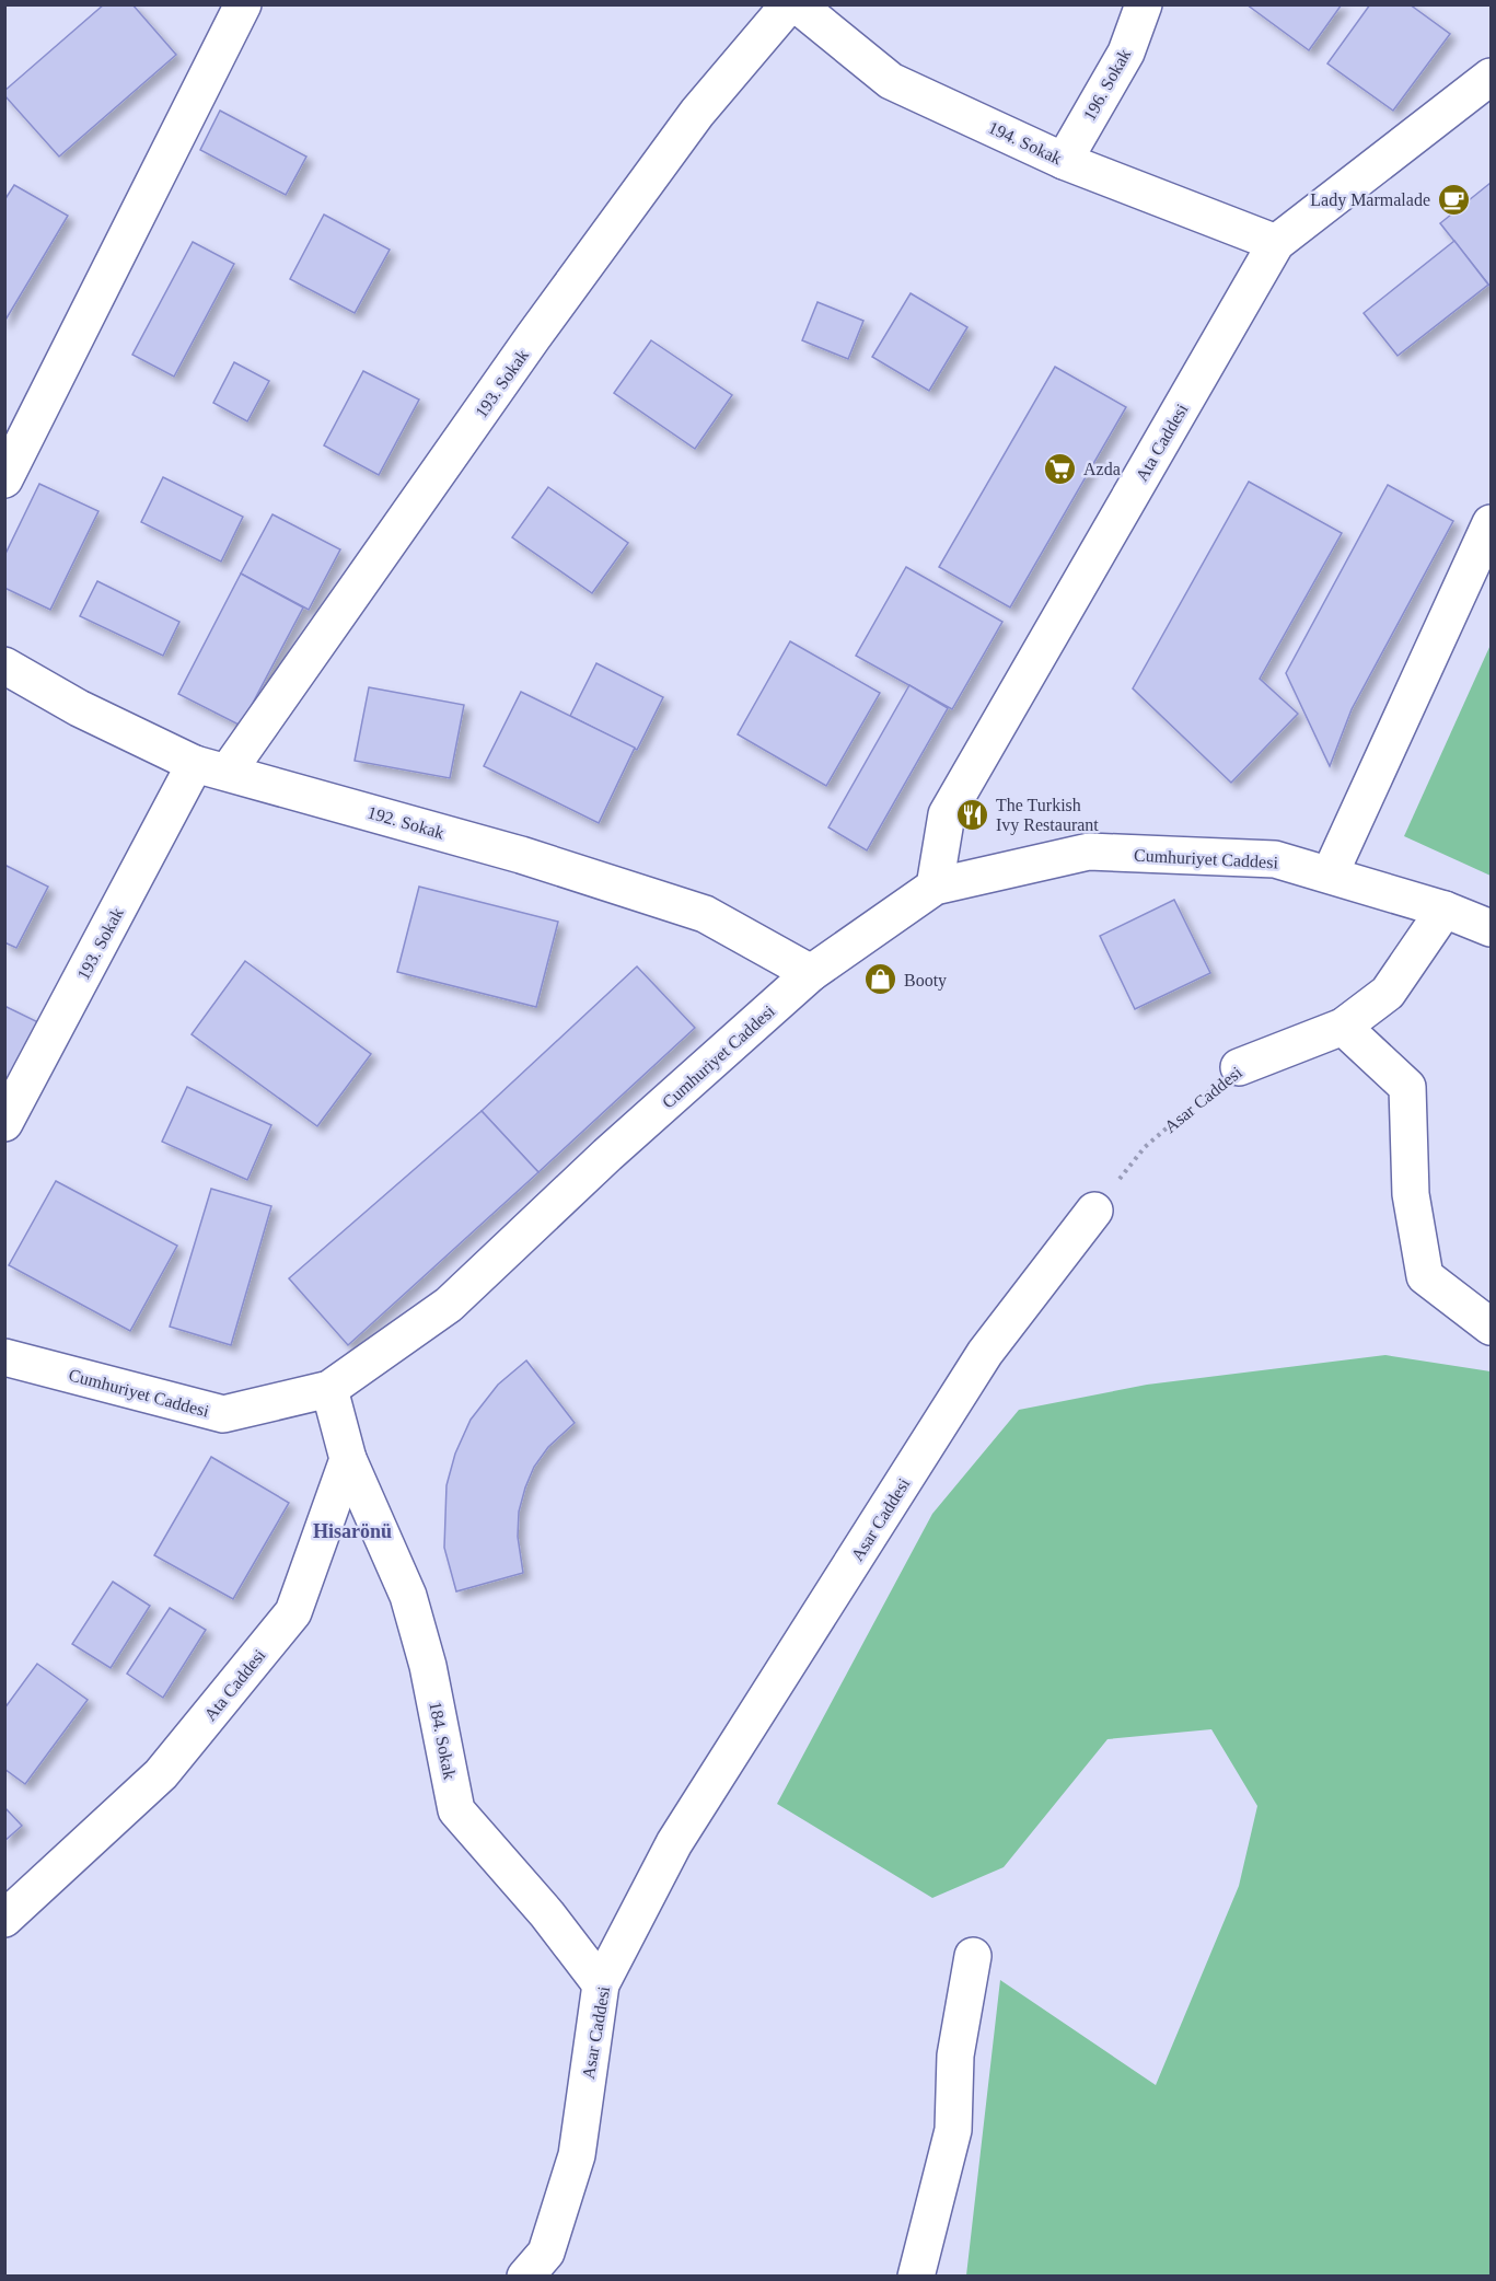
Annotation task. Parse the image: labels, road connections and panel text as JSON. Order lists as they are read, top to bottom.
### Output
{
  "streets": {
    "street": [
      "196. Sokak",
      "194. Sokak",
      "193. Sokak",
      "Ata Caddesi",
      "192. Sokak",
      "Cumhuriyet Caddesi",
      "Asar Caddesi",
      "184. Sokak"
    ]
  },
  "crossings": [
    ["196. Sokak", "194. Sokak"],
    ["194. Sokak", "Ata Caddesi"],
    ["193. Sokak", "192. Sokak"],
    ["Ata Caddesi", "Cumhuriyet Caddesi"],
    ["Ata Caddesi", "184. Sokak"],
    ["192. Sokak", "Cumhuriyet Caddesi"],
    ["Cumhuriyet Caddesi", "Asar Caddesi"],
    ["Asar Caddesi", "184. Sokak"]
  ],
  "districts": ["Hisarönü"],
  "places": {
    "cafe": ["Lady Marmalade"],
    "supermarket": ["Azda"],
    "restaurant": ["The Turkish Ivy Restaurant"],
    "shop": ["Booty"]
  }
}
